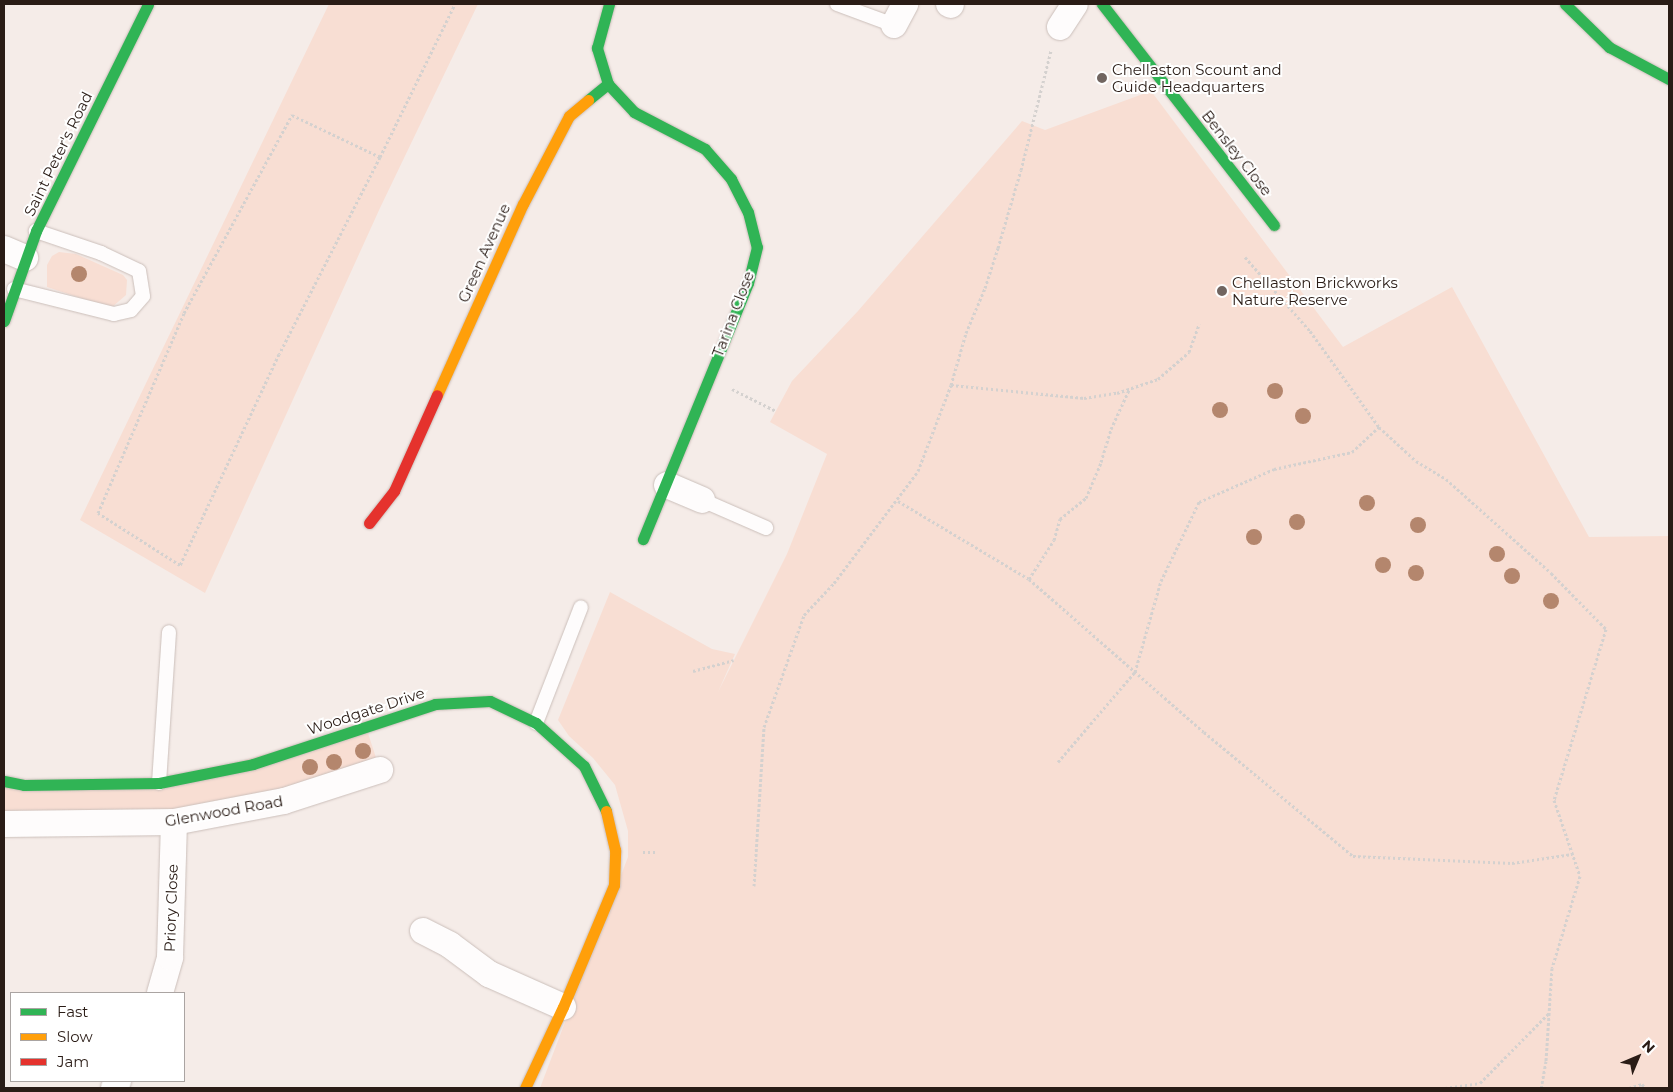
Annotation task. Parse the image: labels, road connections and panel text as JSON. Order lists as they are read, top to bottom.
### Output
{
  "streets": {
    "street": [
      "Bensley Close",
      "Saint Peter's Road",
      "Green Avenue",
      "Tarina Close",
      "Woodgate Drive",
      "Glenwood Road",
      "Priory Close"
    ]
  },
  "crossings": [
    ["Green Avenue", "Tarina Close"],
    ["Glenwood Road", "Priory Close"]
  ],
  "places": ["Chellaston Scount and Guide Headquarters", "Chellaston Brickworks Nature Reserve"],
  "legend": ["Fast", "Slow", "Jam"],
  "north": "top right"
}
